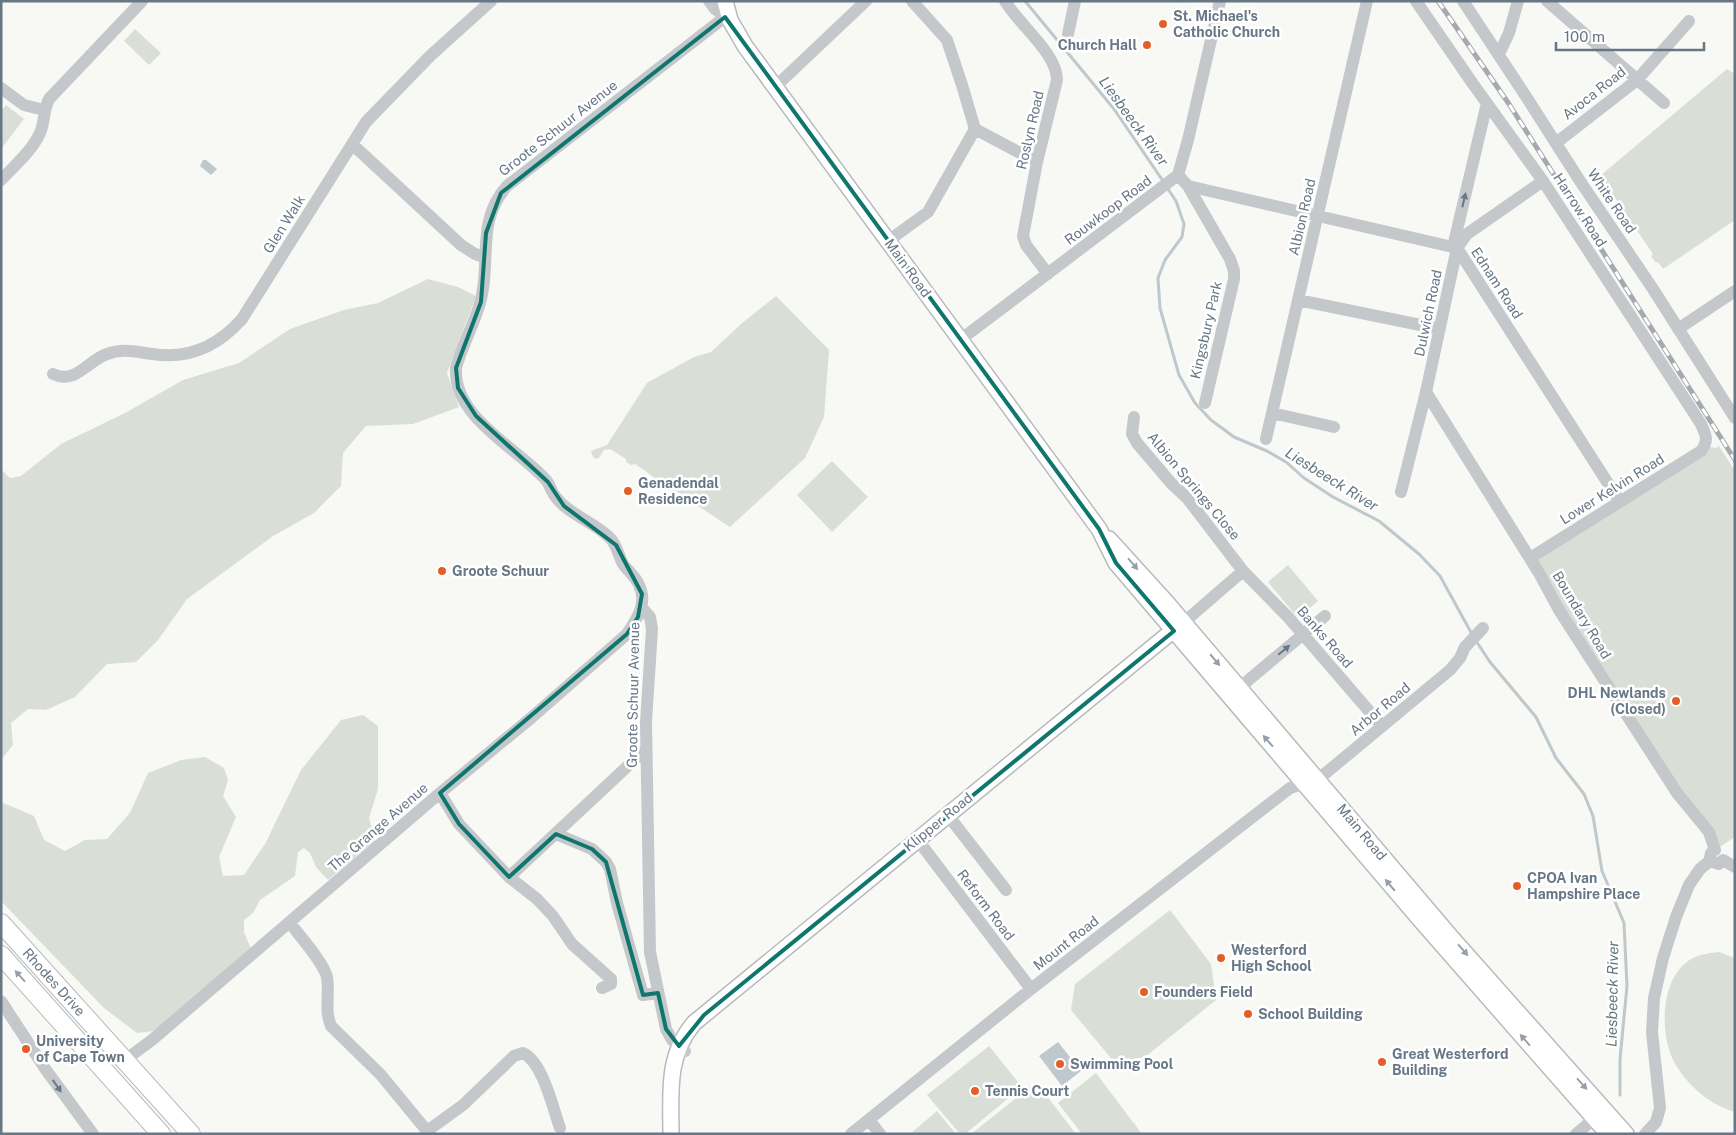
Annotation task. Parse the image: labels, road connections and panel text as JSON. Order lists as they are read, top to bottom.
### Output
{
  "streets": {
    "highway": ["Rhodes Drive"],
    "main road": ["Main Road", "Klipper Road"],
    "street": [
      "Avoca Road",
      "Groote Schuur Avenue",
      "Roslyn Road",
      "White Road",
      "Rouwkoop Road",
      "Harrow Road",
      "Albion Road",
      "Glen Walk",
      "Ednam Road",
      "Dulwich Road",
      "Kingsbury Park",
      "Albion Springs Close",
      "Lower Kelvin Road",
      "Boundary Road",
      "Banks Road",
      "Arbor Road",
      "The Grange Avenue",
      "Reform Road",
      "Mount Road"
    ]
  },
  "crossings": [
    ["Avoca Road", "White Road"],
    ["Groote Schuur Avenue", "Main Road"],
    ["Groote Schuur Avenue", "Klipper Road"],
    ["Groote Schuur Avenue", "The Grange Avenue"],
    ["Roslyn Road", "Rouwkoop Road"],
    ["Rouwkoop Road", "Main Road"],
    ["Harrow Road", "Dulwich Road"],
    ["Harrow Road", "Lower Kelvin Road"],
    ["Albion Road", "Ednam Road"],
    ["Main Road", "Arbor Road"],
    ["Main Road", "Klipper Road"],
    ["Main Road", "Mount Road"],
    ["Ednam Road", "Dulwich Road"],
    ["Ednam Road", "Kingsbury Park"],
    ["Ednam Road", "Lower Kelvin Road"],
    ["Dulwich Road", "Boundary Road"],
    ["Albion Springs Close", "Banks Road"],
    ["Lower Kelvin Road", "Boundary Road"],
    ["Banks Road", "Arbor Road"],
    ["Arbor Road", "Mount Road"],
    ["Klipper Road", "Reform Road"],
    ["The Grange Avenue", "Rhodes Drive"],
    ["Reform Road", "Mount Road"]
  ],
  "water": ["Liesbeeck River"],
  "places": [
    "St. Michael's Catholic Church",
    "Church Hall",
    "Genadendal Residence",
    "Groote Schuur",
    "DHL Newlands (Closed)",
    "CPOA Ivan Hampshire Place",
    "Westerford High School",
    "Founders Field",
    "School Building",
    "University of Cape Town",
    "Great Westerford Building",
    "Swimming Pool",
    "Tennis Court"
  ],
  "scale_bar": "100 m"
}
